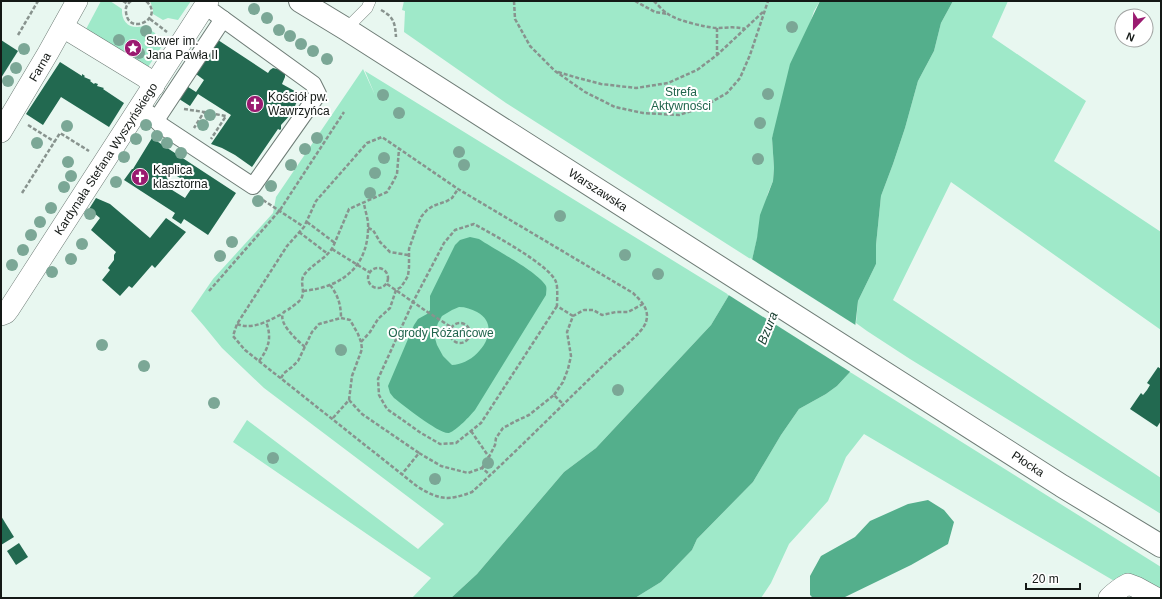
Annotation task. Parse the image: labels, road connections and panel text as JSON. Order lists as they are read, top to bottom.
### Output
{
  "streets": {
    "street": [
      "Farna",
      "Kardynała Stefana Wyszyńskiego",
      "Warszawska",
      "Płocka"
    ]
  },
  "crossings": [
    ["Warszawska", "Płocka"]
  ],
  "water": ["Bzura"],
  "parks": ["Strefa Aktywności", "Ogrody Różańcowe"],
  "places": {
    "place": ["Skwer im. Jana Pawła II"],
    "church": ["Kościół pw. Wawrzyńca", "Kaplica klasztorna"]
  },
  "scale_bar": "20 m",
  "north": "bottom"
}
